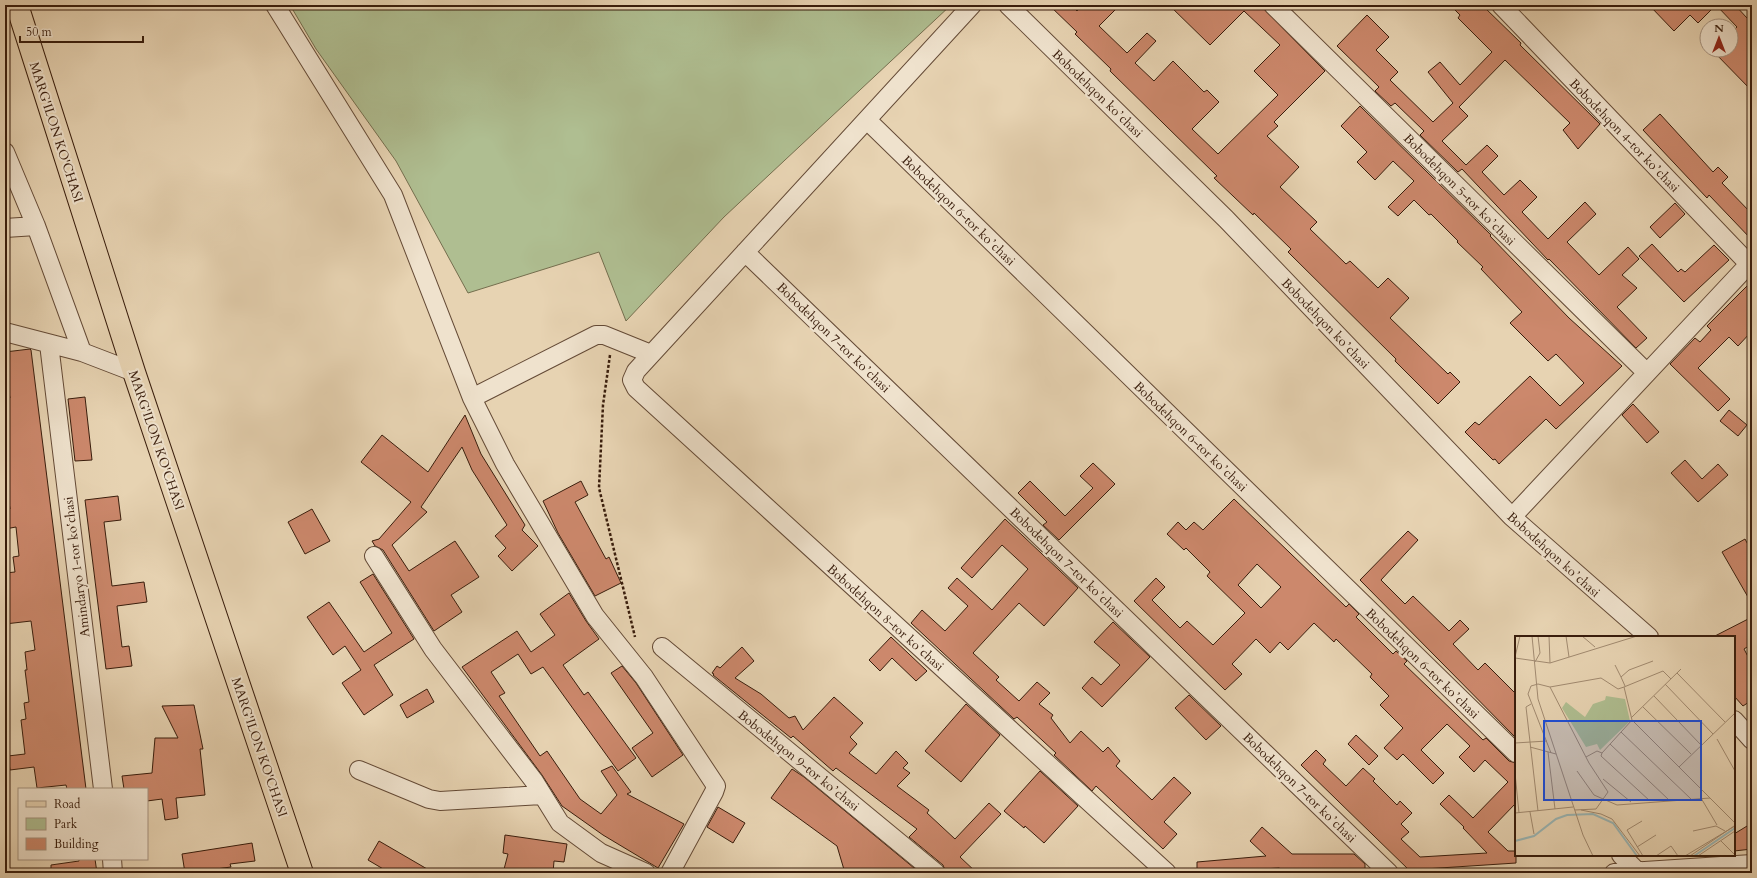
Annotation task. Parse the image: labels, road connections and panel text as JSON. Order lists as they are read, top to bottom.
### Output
{
  "streets": {
    "main road": ["MARG'ILON KO'CHASI"],
    "street": [
      "Bobodehqon koʼchasi",
      "Bobodehqon 4-tor koʼchasi",
      "Bobodehqon 5-tor koʼchasi",
      "Bobodehqon 6-tor koʼchasi",
      "Bobodehqon 7-tor koʼchasi",
      "Amindaryo 1-tor koʻchasi",
      "Bobodehqon 8-tor koʼchasi",
      "Bobodehqon 9-tor koʼchasi"
    ]
  },
  "legend": ["Road", "Park", "Building"],
  "scale_bar": "50 m",
  "north": "top"
}
